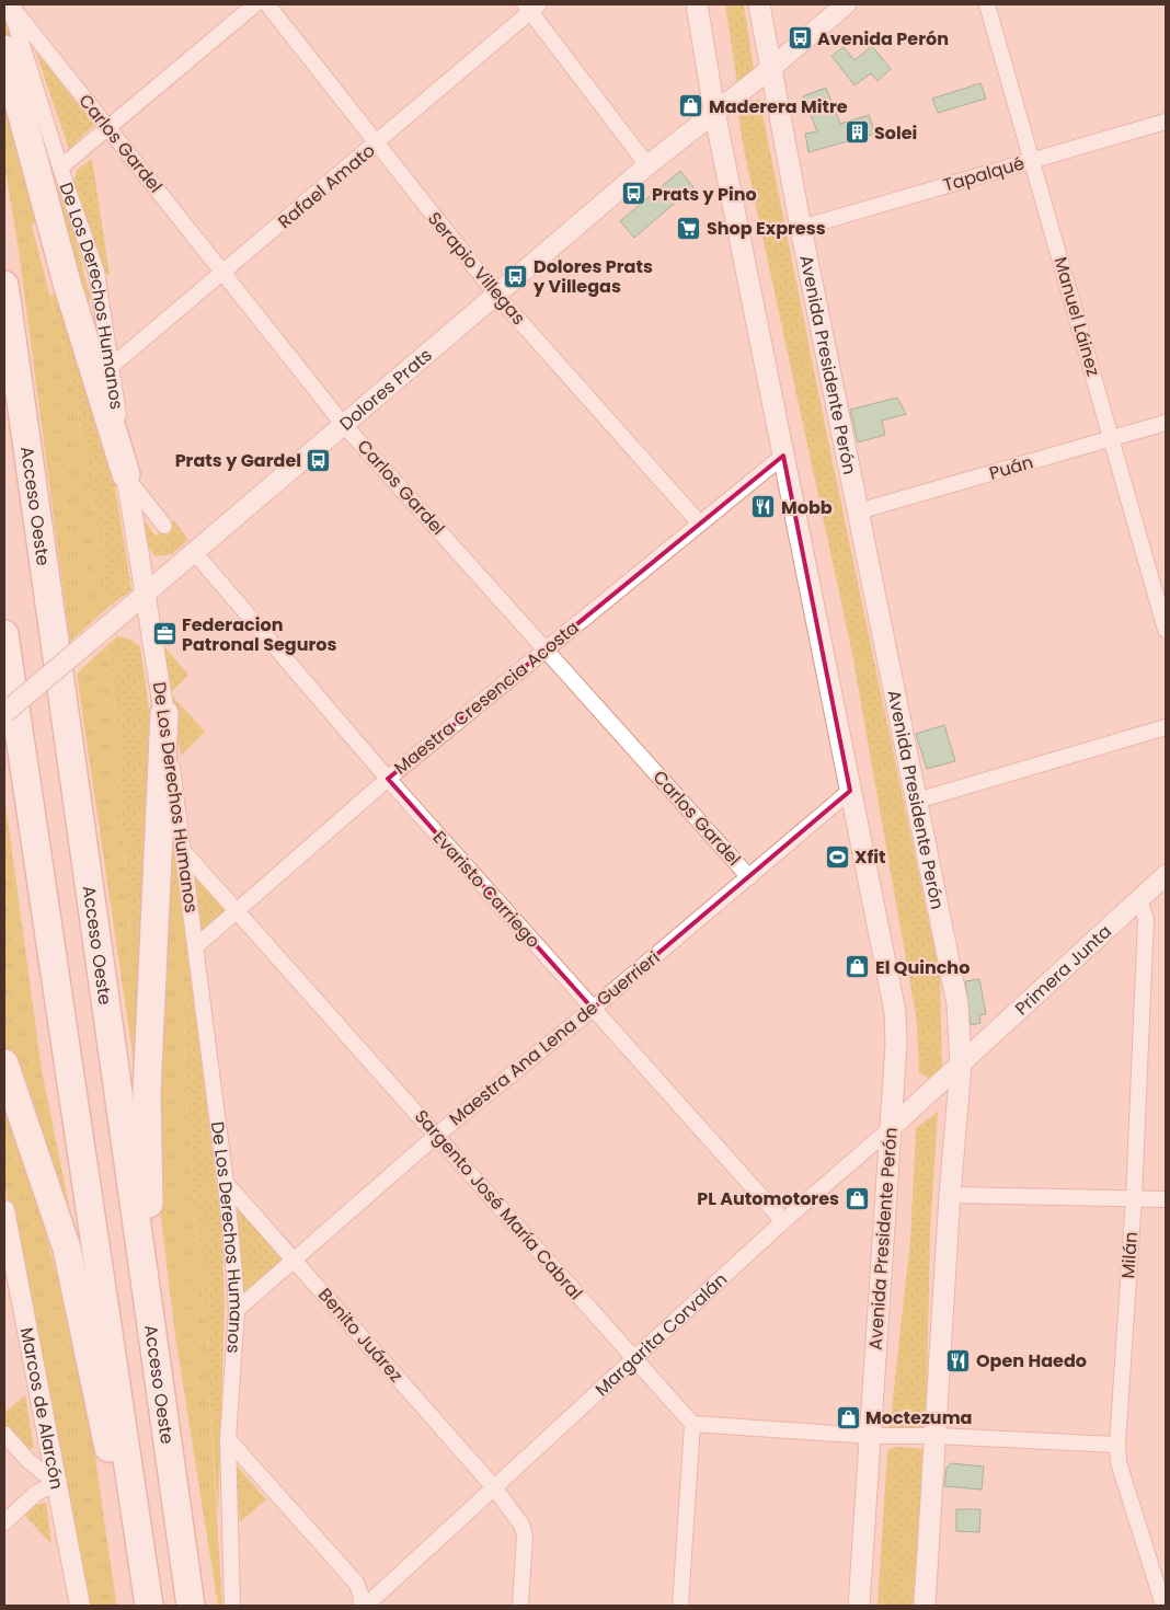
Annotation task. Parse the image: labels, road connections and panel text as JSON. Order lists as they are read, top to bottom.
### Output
{
  "streets": {
    "highway": ["Acceso Oeste"],
    "main road": ["Avenida Presidente Perón"],
    "street": [
      "Carlos Gardel",
      "Tapalqué",
      "Rafael Amato",
      "Serapio Villegas",
      "De Los Derechos Humanos",
      "Manuel Láinez",
      "Dolores Prats",
      "Puán",
      "Maestra Cresencia Acosta",
      "Evaristo Carriego",
      "Primera Junta",
      "Maestra Ana Lena de Guerrieri",
      "Sargento José María Cabral",
      "Milán",
      "Margarita Corvalán",
      "Benito Juárez",
      "Marcos de Alarcón"
    ]
  },
  "crossings": [
    ["Carlos Gardel", "Rafael Amato"],
    ["Carlos Gardel", "De Los Derechos Humanos"],
    ["Carlos Gardel", "Dolores Prats"],
    ["Carlos Gardel", "Maestra Cresencia Acosta"],
    ["Carlos Gardel", "Maestra Ana Lena de Guerrieri"],
    ["Tapalqué", "Manuel Láinez"],
    ["Tapalqué", "Avenida Presidente Perón"],
    ["Rafael Amato", "Serapio Villegas"],
    ["Rafael Amato", "De Los Derechos Humanos"],
    ["Serapio Villegas", "Dolores Prats"],
    ["Serapio Villegas", "Maestra Cresencia Acosta"],
    ["De Los Derechos Humanos", "Dolores Prats"],
    ["De Los Derechos Humanos", "Maestra Cresencia Acosta"],
    ["De Los Derechos Humanos", "Maestra Ana Lena de Guerrieri"],
    ["De Los Derechos Humanos", "Sargento José María Cabral"],
    ["De Los Derechos Humanos", "Benito Juárez"],
    ["Manuel Láinez", "Puán"],
    ["Avenida Presidente Perón", "Dolores Prats"],
    ["Avenida Presidente Perón", "Puán"],
    ["Avenida Presidente Perón", "Maestra Cresencia Acosta"],
    ["Avenida Presidente Perón", "Primera Junta"],
    ["Avenida Presidente Perón", "Maestra Ana Lena de Guerrieri"],
    ["Avenida Presidente Perón", "Margarita Corvalán"],
    ["Dolores Prats", "Evaristo Carriego"],
    ["Maestra Cresencia Acosta", "Evaristo Carriego"],
    ["Maestra Cresencia Acosta", "Sargento José María Cabral"],
    ["Evaristo Carriego", "Maestra Ana Lena de Guerrieri"],
    ["Evaristo Carriego", "Margarita Corvalán"],
    ["Primera Junta", "Milán"],
    ["Primera Junta", "Margarita Corvalán"],
    ["Maestra Ana Lena de Guerrieri", "Sargento José María Cabral"],
    ["Maestra Ana Lena de Guerrieri", "Benito Juárez"],
    ["Sargento José María Cabral", "Margarita Corvalán"],
    ["Margarita Corvalán", "Benito Juárez"]
  ],
  "places": {
    "bus stop": [
      "Avenida Perón",
      "Prats y Pino",
      "Dolores Prats y Villegas",
      "Prats y Gardel"
    ],
    "shop": [
      "Maderera Mitre",
      "El Quincho",
      "PL Automotores",
      "Moctezuma"
    ],
    "building": ["Solei"],
    "supermarket": ["Shop Express"],
    "restaurant": ["Mobb", "Open Haedo"],
    "office": ["Federacion Patronal Seguros"],
    "sports": ["Xfit"]
  }
}
